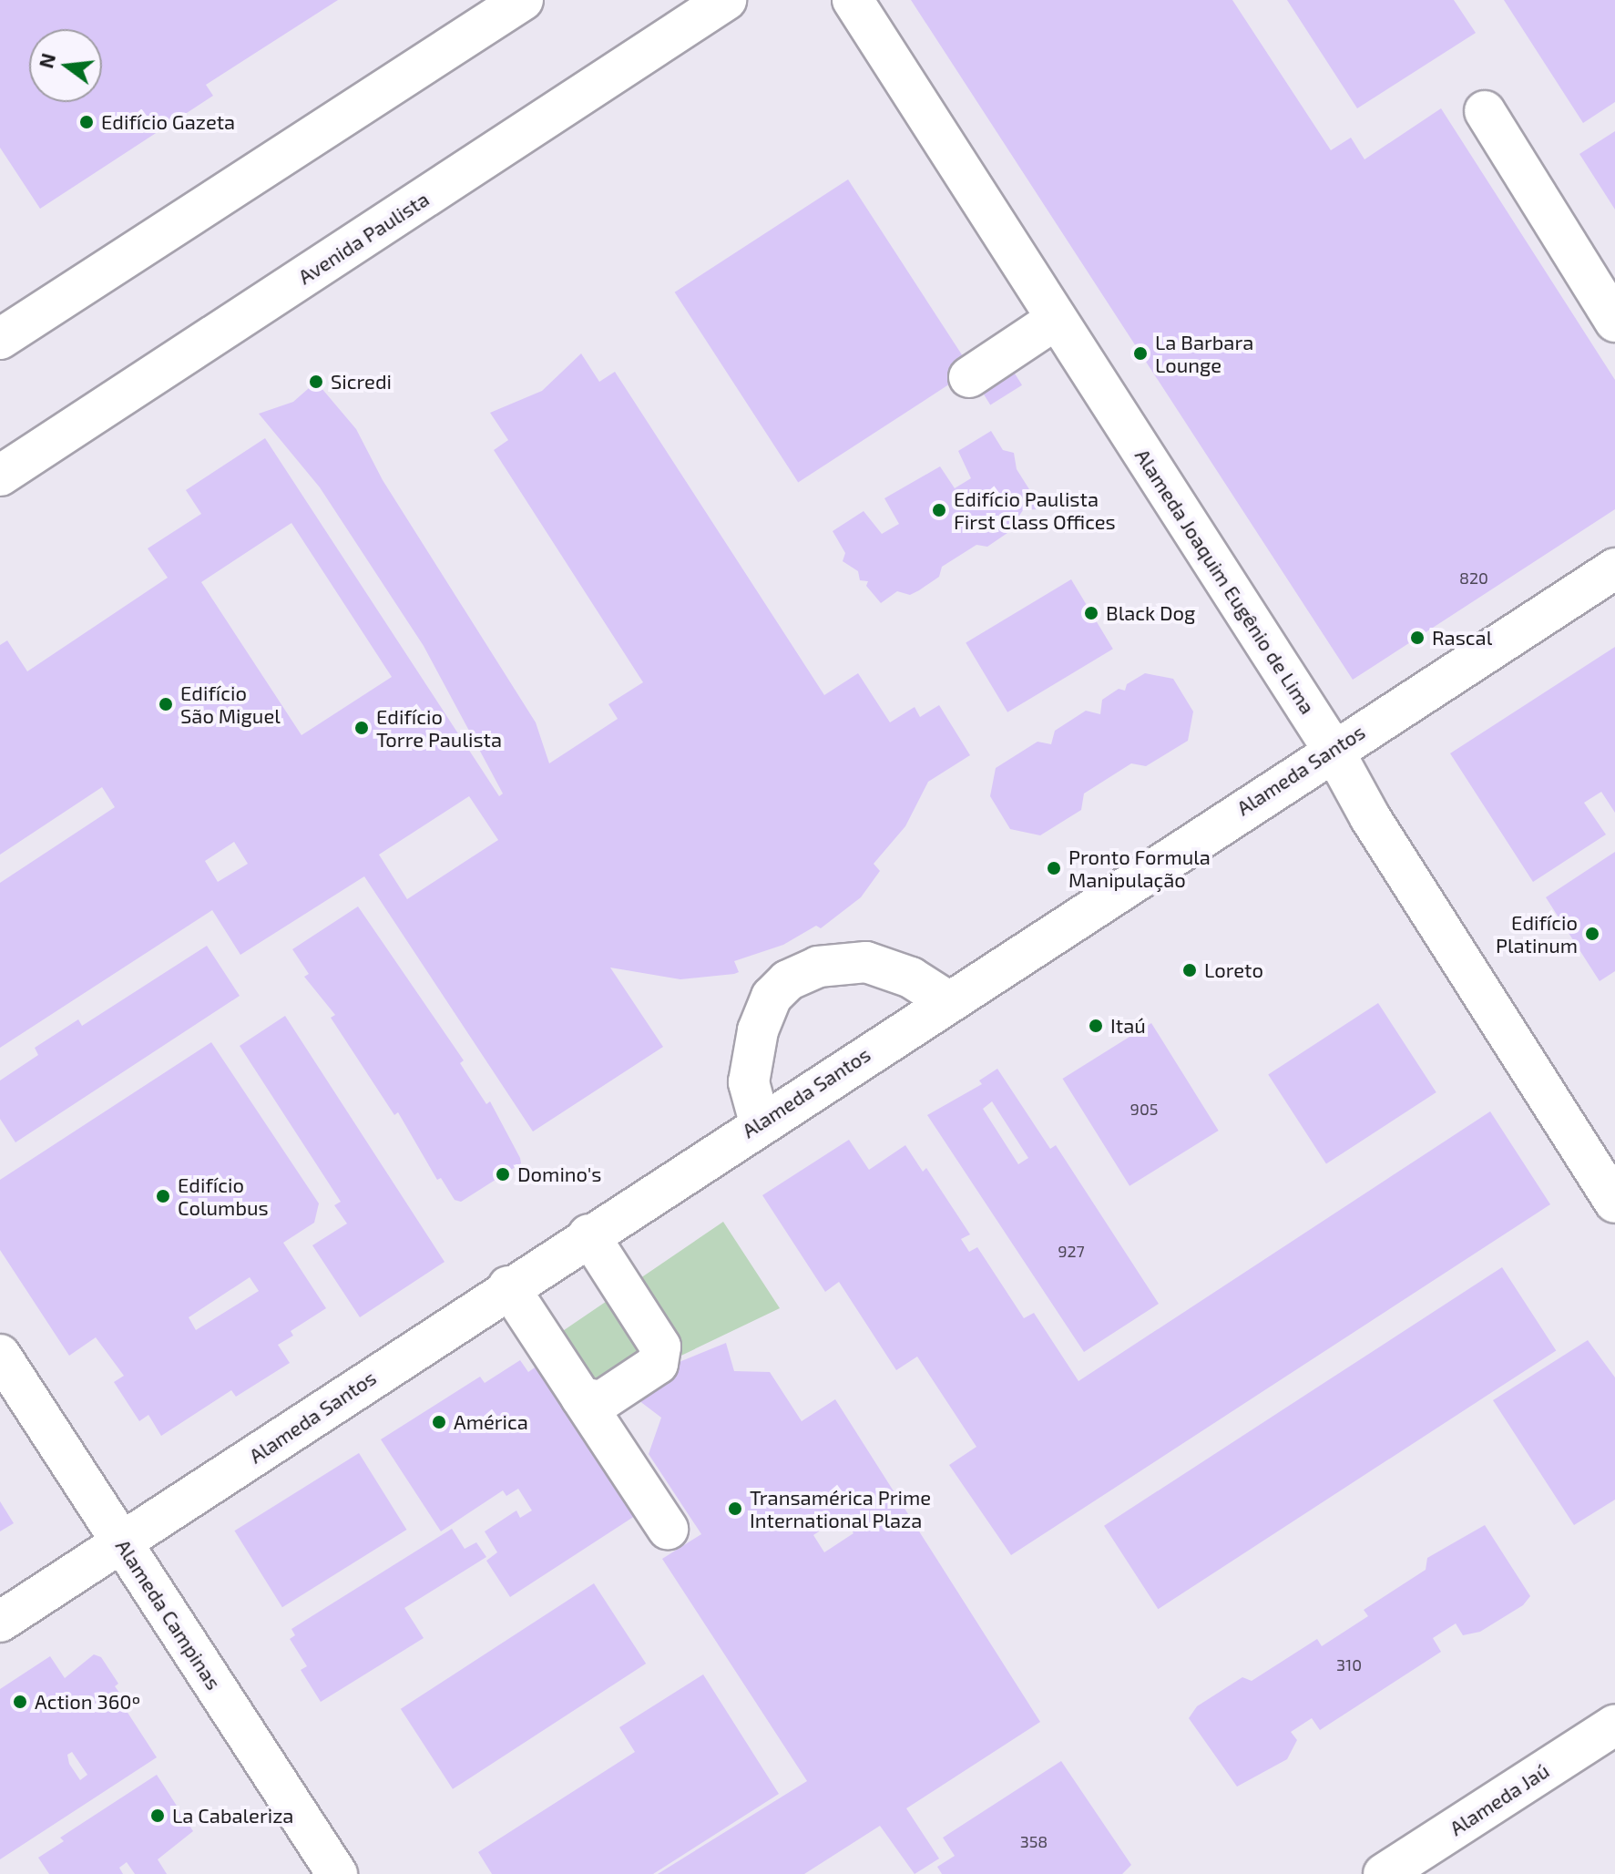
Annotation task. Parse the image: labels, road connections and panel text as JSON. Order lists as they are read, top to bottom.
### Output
{
  "streets": {
    "street": [
      "Avenida Paulista",
      "Alameda Joaquim Eugênio de Lima",
      "Alameda Santos",
      "Alameda Campinas",
      "Alameda Jaú"
    ]
  },
  "crossings": [
    ["Alameda Joaquim Eugênio de Lima", "Alameda Santos"],
    ["Alameda Santos", "Alameda Campinas"]
  ],
  "places": [
    "Edifício Gazeta",
    "La Barbara Lounge",
    "Sicredi",
    "Edifício Paulista First Class Offices",
    "Black Dog",
    "Rascal",
    "Edifício São Miguel",
    "Edifício Torre Paulista",
    "Pronto Formula Manipulação",
    "Edifício Platinum",
    "Loreto",
    "Itaú",
    "Domino's",
    "Edifício Columbus",
    "América",
    "Transamérica Prime International Plaza",
    "Action 360º",
    "La Cabaleriza"
  ],
  "house_numbers": [
    "820",
    "905",
    "927",
    "310",
    "358"
  ],
  "north": "left"
}
